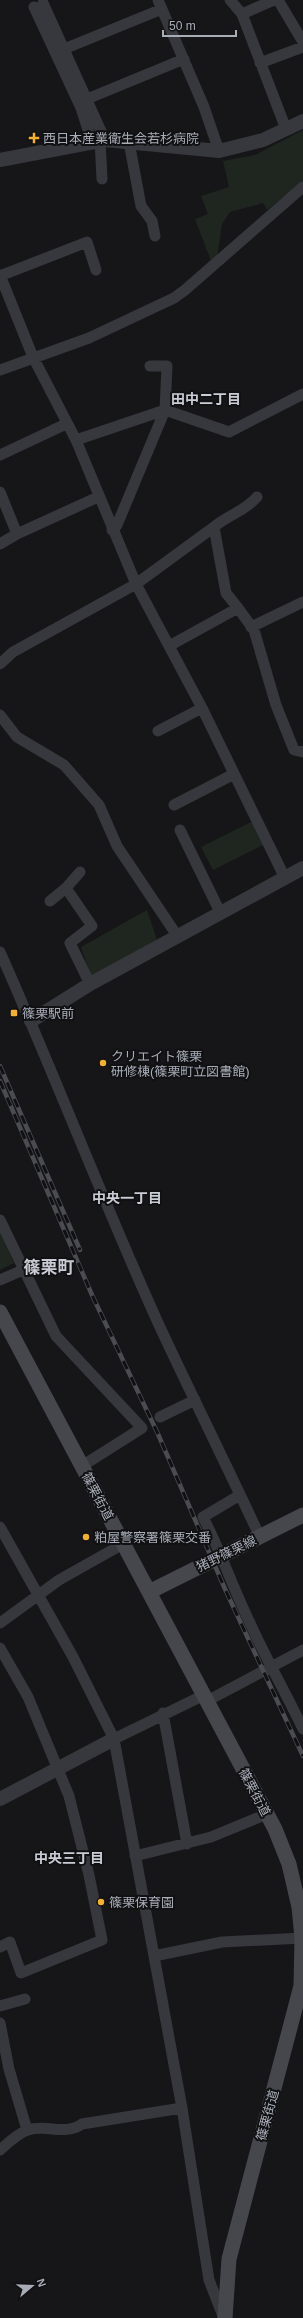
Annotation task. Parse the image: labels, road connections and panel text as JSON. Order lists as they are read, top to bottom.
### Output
{
  "streets": {
    "main road": ["篠栗街道", "猪野篠栗線"]
  },
  "crossings": [
    ["篠栗街道", "猪野篠栗線"]
  ],
  "districts": [
    "田中二丁目",
    "中央一丁目",
    "篠栗町",
    "中央三丁目"
  ],
  "places": {
    "health": ["西日本産業衛生会若杉病院"],
    "transit": ["篠栗駅前"],
    "other": ["クリエイト篠栗 研修棟(篠栗町立図書館)", "粕屋警察署篠栗交番", "篠栗保育園"]
  },
  "scale_bar": "50 m",
  "north": "right"
}
